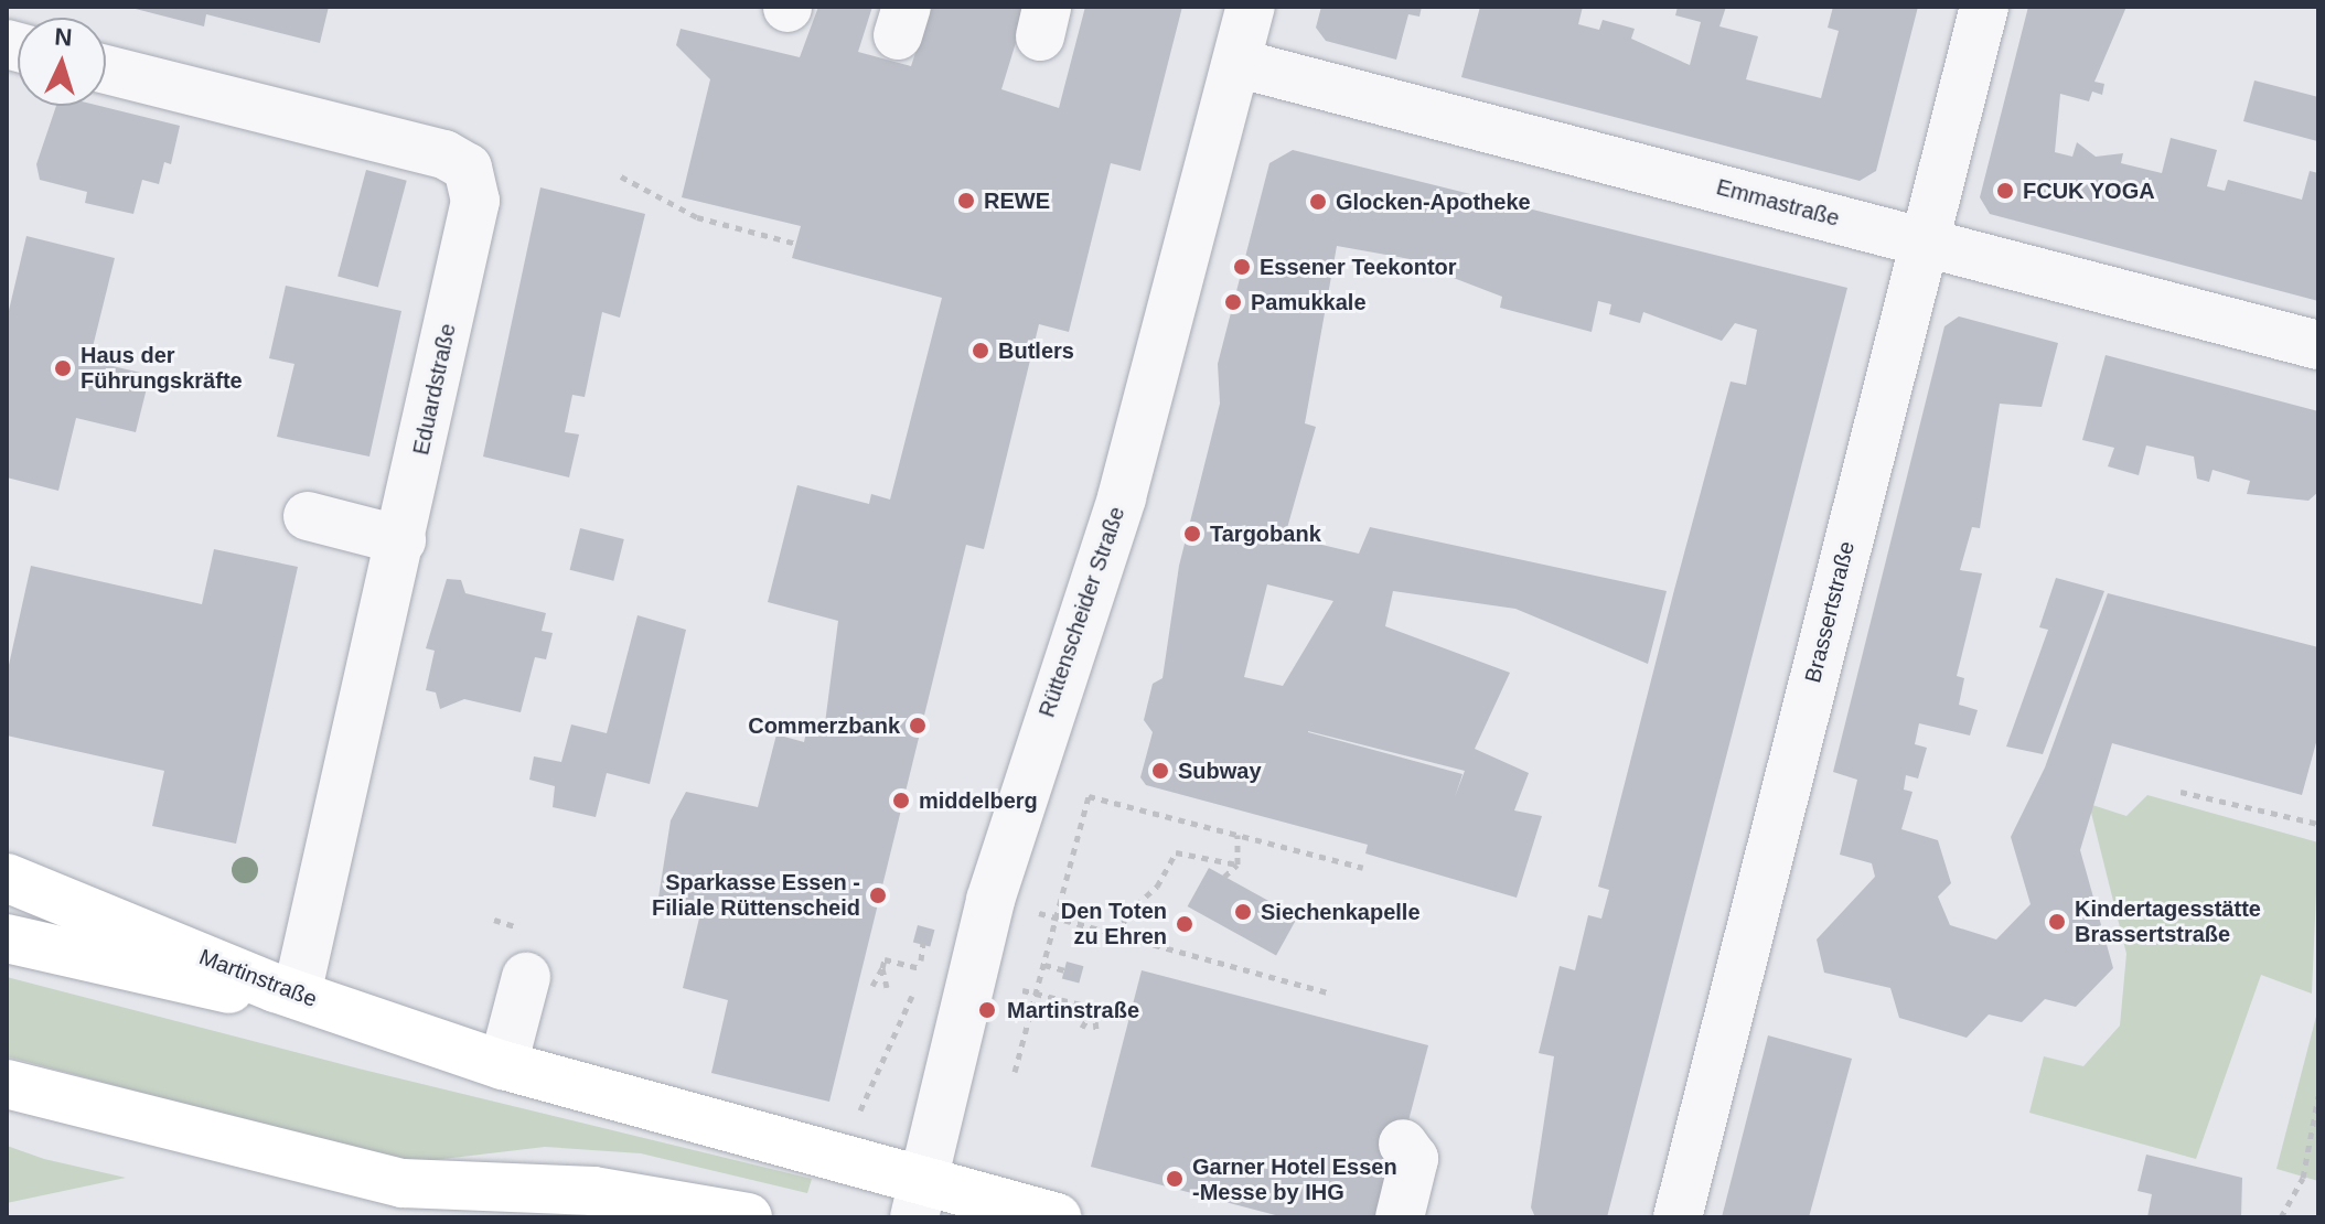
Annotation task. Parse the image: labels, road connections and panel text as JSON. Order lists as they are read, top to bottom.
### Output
{
  "streets": {
    "main road": ["Martinstraße"],
    "street": [
      "Emmastraße",
      "Eduardstraße",
      "Rüttenscheider Straße",
      "Brassertstraße"
    ]
  },
  "crossings": [
    ["Emmastraße", "Rüttenscheider Straße"],
    ["Emmastraße", "Brassertstraße"],
    ["Eduardstraße", "Martinstraße"],
    ["Rüttenscheider Straße", "Martinstraße"]
  ],
  "places": [
    "FCUK YOGA",
    "REWE",
    "Glocken-Apotheke",
    "Essener Teekontor",
    "Pamukkale",
    "Butlers",
    "Haus der Führungskräfte",
    "Targobank",
    "Commerzbank",
    "Subway",
    "middelberg",
    "Sparkasse Essen - Filiale Rüttenscheid",
    "Siechenkapelle",
    "Kindertagesstätte Brassertstraße",
    "Den Toten zu Ehren",
    "Martinstraße",
    "Garner Hotel Essen -Messe by IHG"
  ],
  "north": "top"
}
